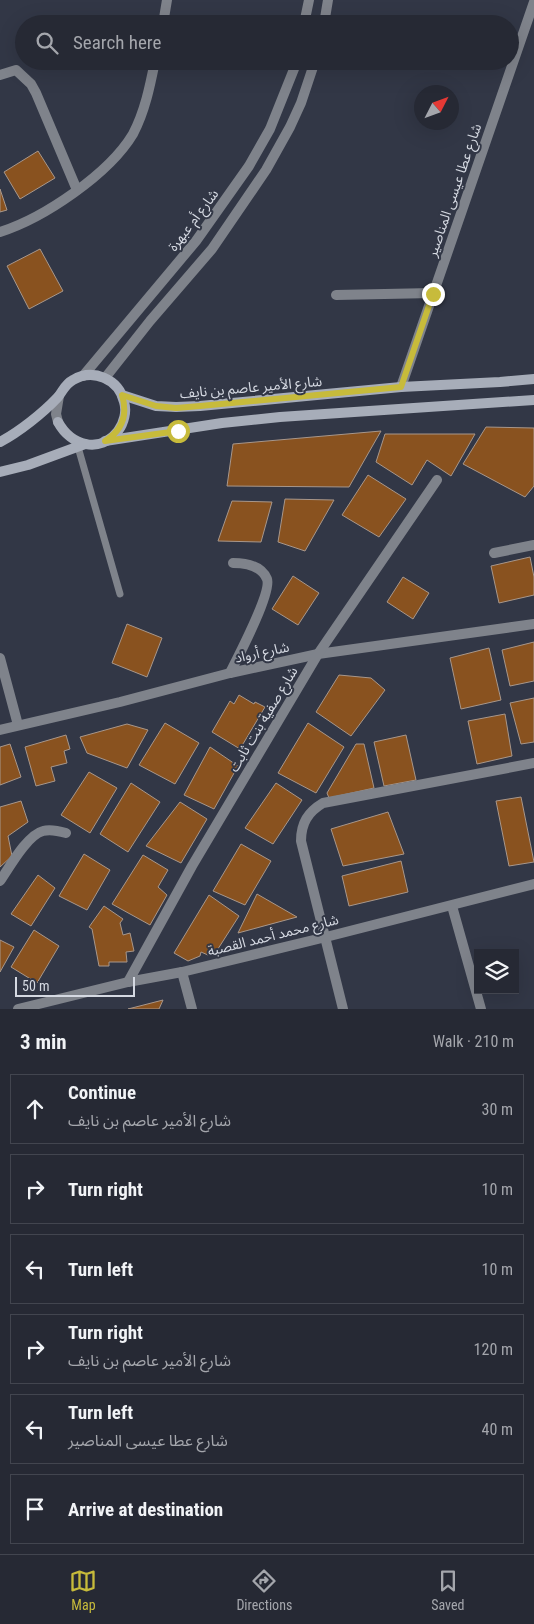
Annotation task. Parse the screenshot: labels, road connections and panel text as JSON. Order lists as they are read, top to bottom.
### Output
{
  "streets": {
    "main road": ["شارع الأمير عاصم بن نايف"],
    "street": [
      "شارع عطا عيسى المناصير",
      "شارع أم عبهرة",
      "شارع أرواد",
      "شارع صفية بنت ثابت",
      "شارع محمد أحمد القصبة"
    ]
  },
  "crossings": [
    ["شارع عطا عيسى المناصير", "شارع الأمير عاصم بن نايف"],
    ["شارع أم عبهرة", "شارع الأمير عاصم بن نايف"],
    ["شارع أرواد", "شارع صفية بنت ثابت"],
    ["شارع صفية بنت ثابت", "شارع محمد أحمد القصبة"]
  ],
  "scale_bar": "50 m",
  "north": "top right",
  "page": {
    "search": "Search here",
    "scale": "50 m",
    "heading": ["3 min", "Walk · 210 m"],
    "list": [
      ["Continue", "شارع الأمير عاصم بن نايف", "30 m"],
      ["Turn right", "10 m"],
      ["Turn left", "10 m"],
      ["Turn right", "شارع الأمير عاصم بن نايف", "120 m"],
      ["Turn left", "شارع عطا عيسى المناصير", "40 m"],
      "Arrive at destination"
    ],
    "nav": ["Map", "Directions", "Saved"]
  }
}
